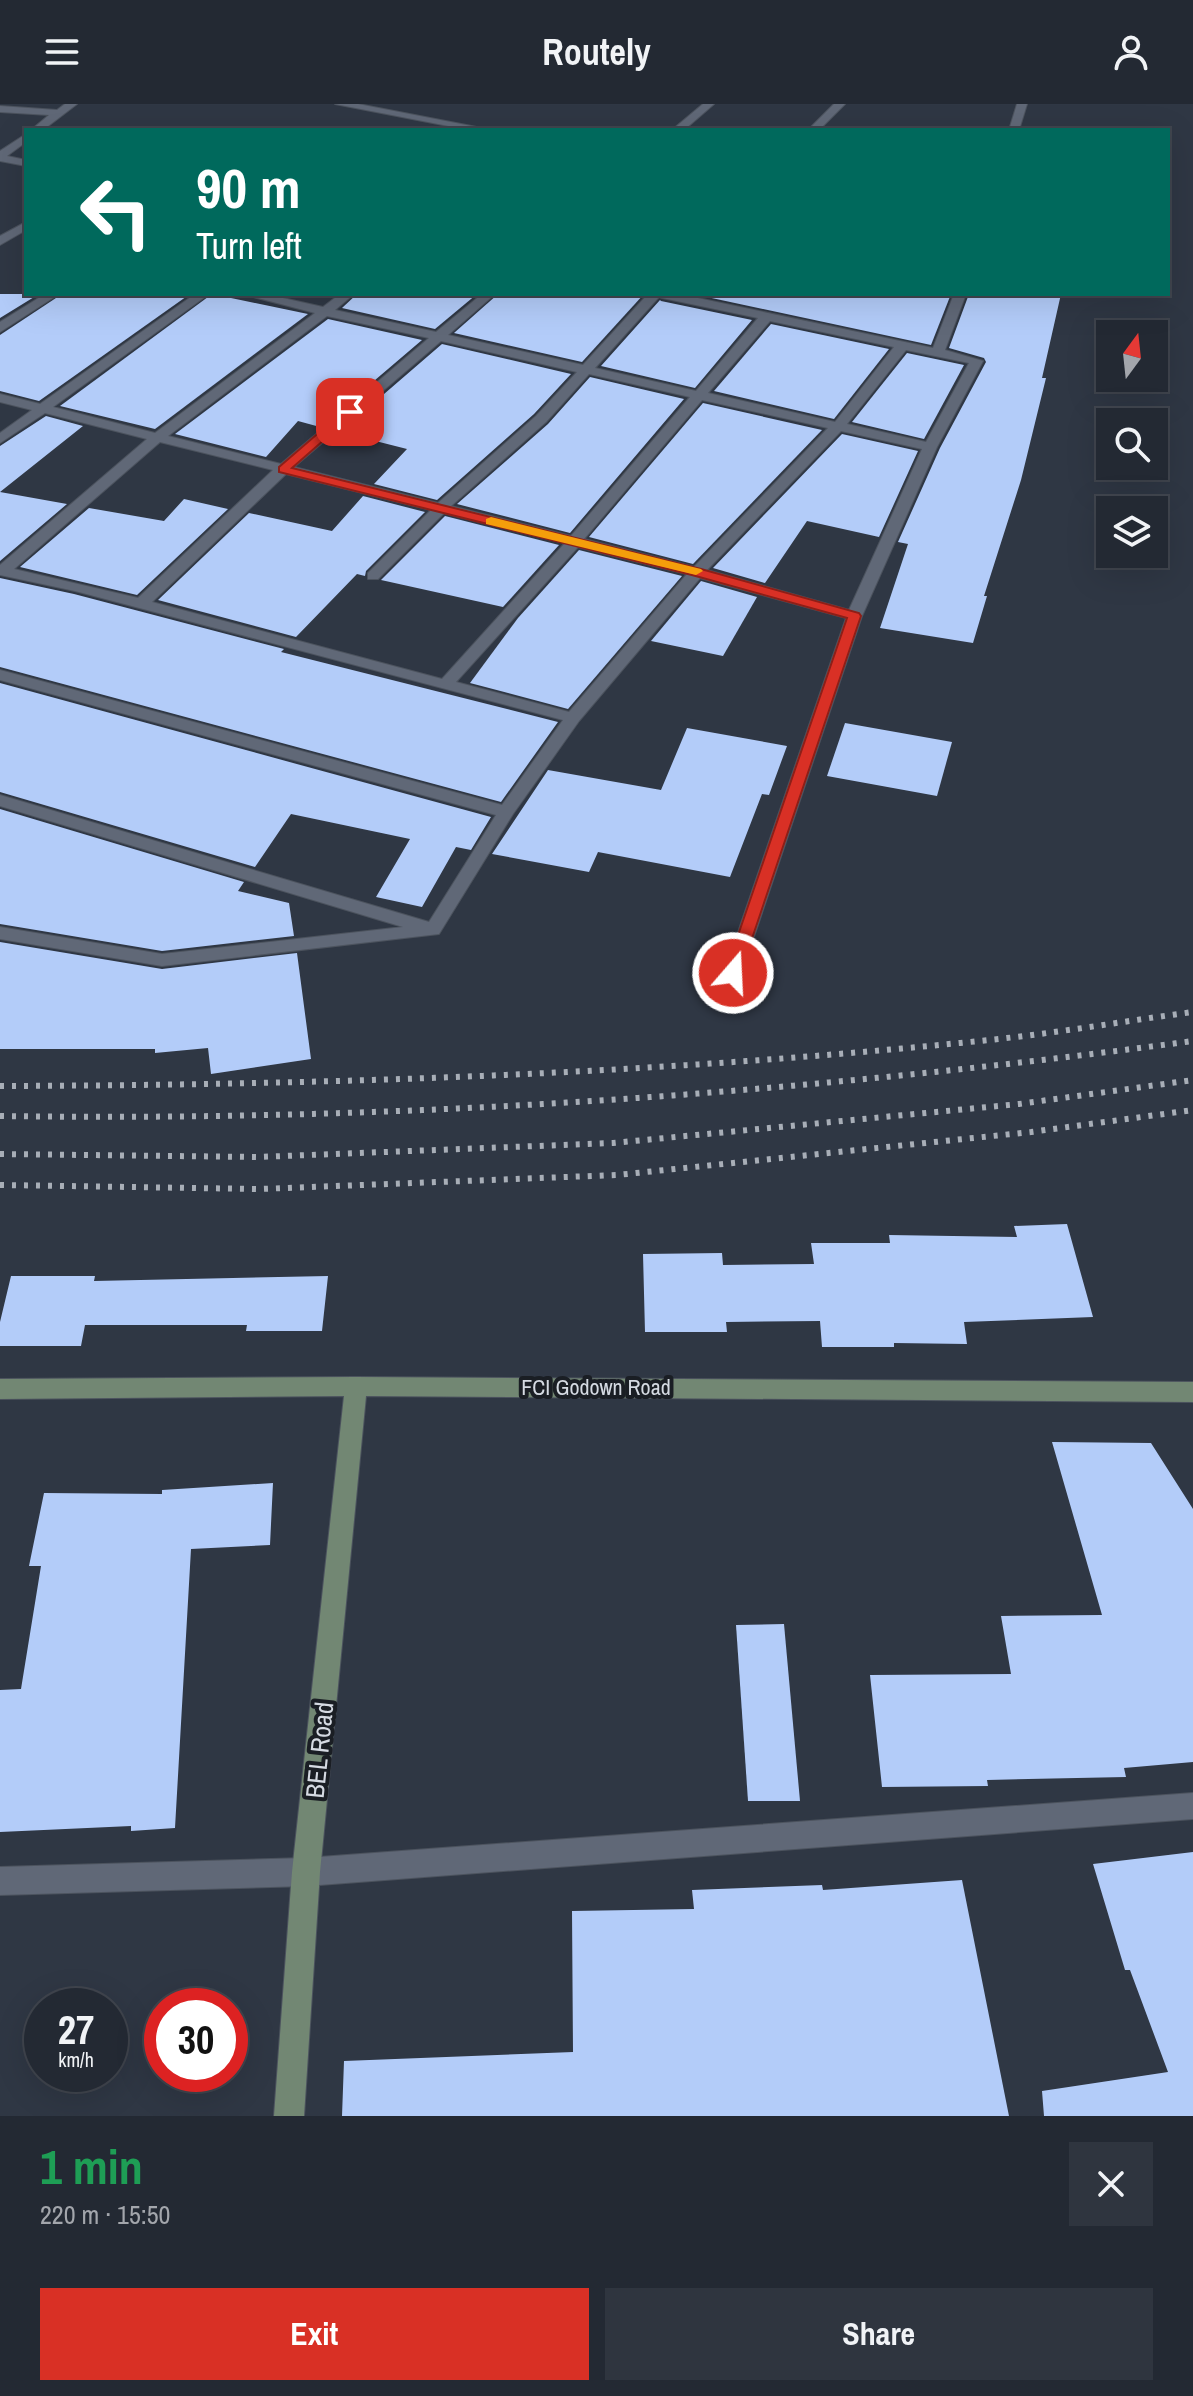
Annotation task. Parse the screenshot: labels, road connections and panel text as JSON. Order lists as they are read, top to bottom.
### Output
{
  "streets": {
    "street": ["FCI Godown Road", "BEL Road"]
  },
  "crossings": [
    ["FCI Godown Road", "BEL Road"]
  ],
  "north": "top",
  "page": {
    "header": "Routely",
    "turn": ["90 m", "Turn left"],
    "speed": "27 km/h",
    "limit": "30",
    "heading": ["1 min", "220 m · 15:50"],
    "buttons": ["Exit", "Share"]
  }
}
